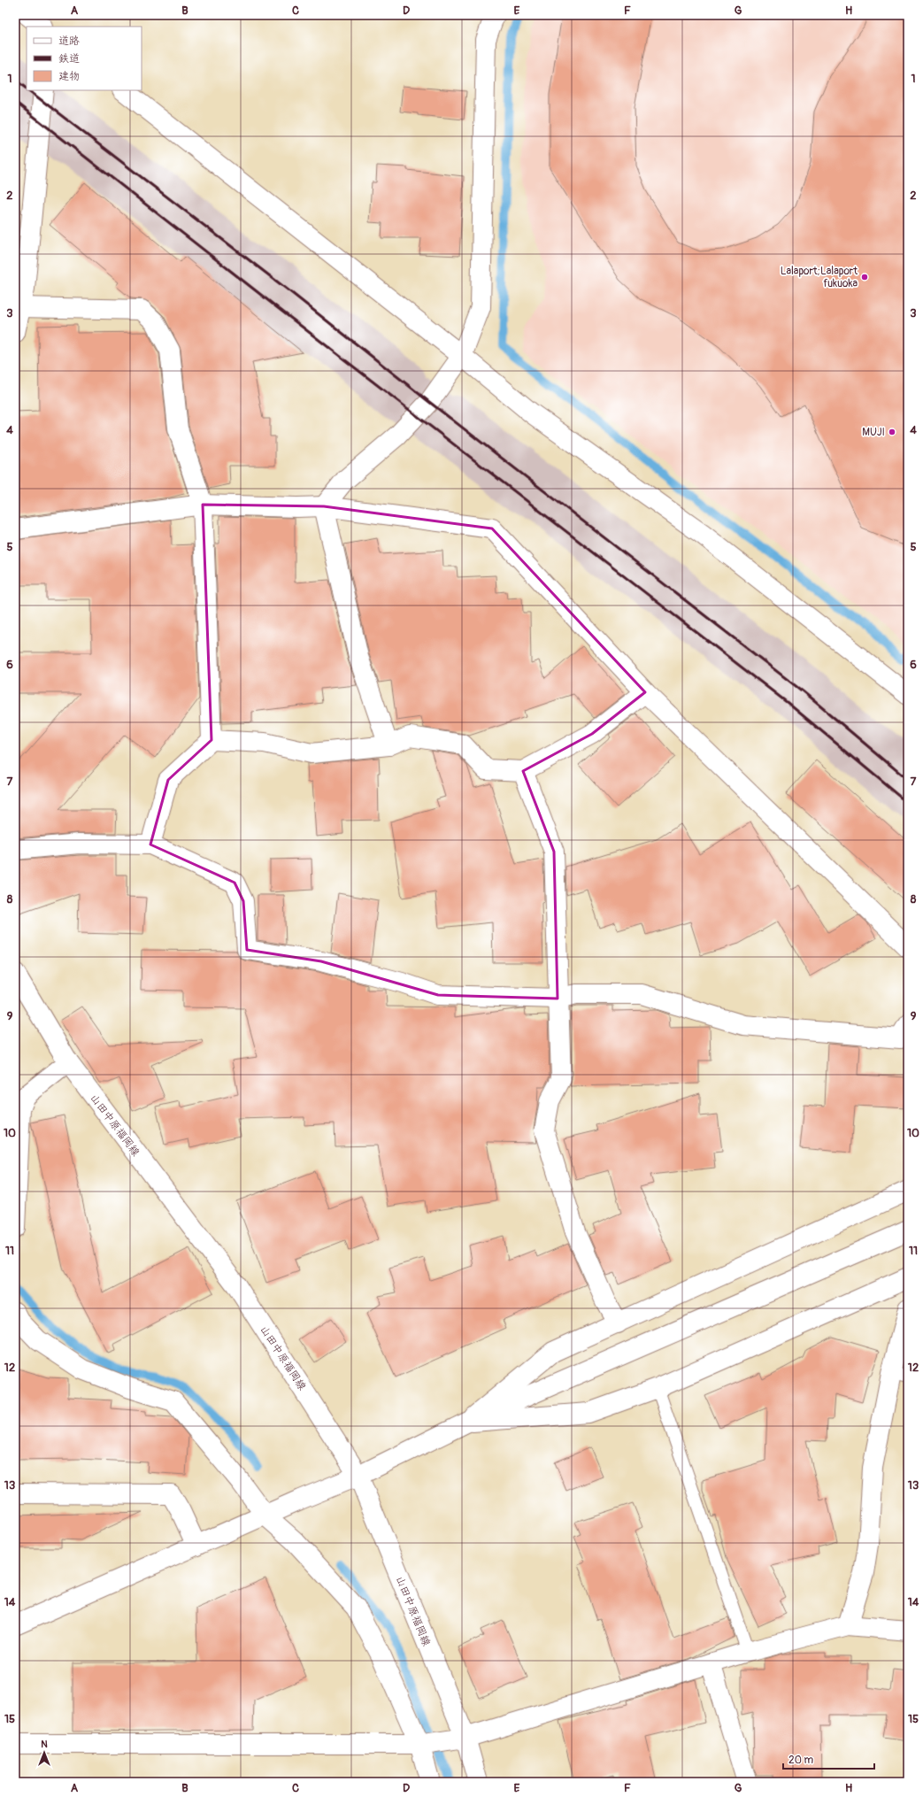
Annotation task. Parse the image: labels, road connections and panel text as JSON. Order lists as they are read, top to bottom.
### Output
{
  "streets": {
    "street": ["山田中原福岡線"]
  },
  "places": ["Lalaport;Lalaport fukuoka", "MUJI"],
  "legend": ["道路", "鉄道", "建物"],
  "scale_bar": "20 m",
  "north": "top",
  "grid": {
    "columns": [
      "A",
      "B",
      "C",
      "D",
      "E",
      "F",
      "G",
      "H"
    ],
    "rows": [
      "1",
      "2",
      "3",
      "4",
      "5",
      "6",
      "7",
      "8",
      "9",
      "10",
      "11",
      "12",
      "13",
      "14",
      "15"
    ]
  }
}
